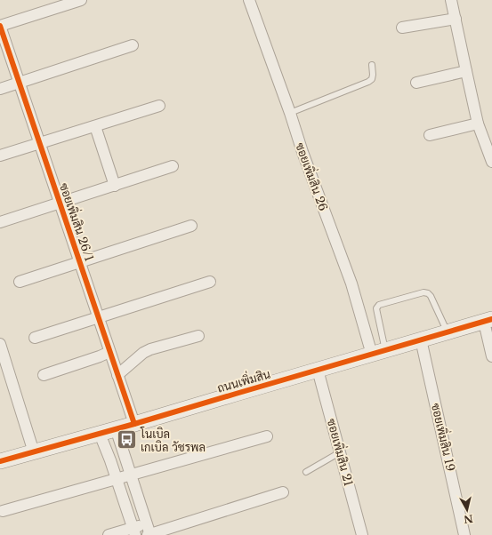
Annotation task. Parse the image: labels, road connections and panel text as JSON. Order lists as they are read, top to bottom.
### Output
{
  "streets": {
    "street": [
      "ซอยเพิ่มสิน 26",
      "ซอยเพิ่มสิน 26/1",
      "ถนนเพิ่มสิน",
      "ซอยเพิ่มสิน 19",
      "ซอยเพิ่มสิน 21"
    ]
  },
  "crossings": [
    ["ซอยเพิ่มสิน 26", "ถนนเพิ่มสิน"],
    ["ซอยเพิ่มสิน 26/1", "ถนนเพิ่มสิน"],
    ["ถนนเพิ่มสิน", "ซอยเพิ่มสิน 19"],
    ["ถนนเพิ่มสิน", "ซอยเพิ่มสิน 21"]
  ],
  "places": {
    "bus stop": ["โนเบิล เกเบิล วัชรพล"]
  },
  "north": "bottom"
}
